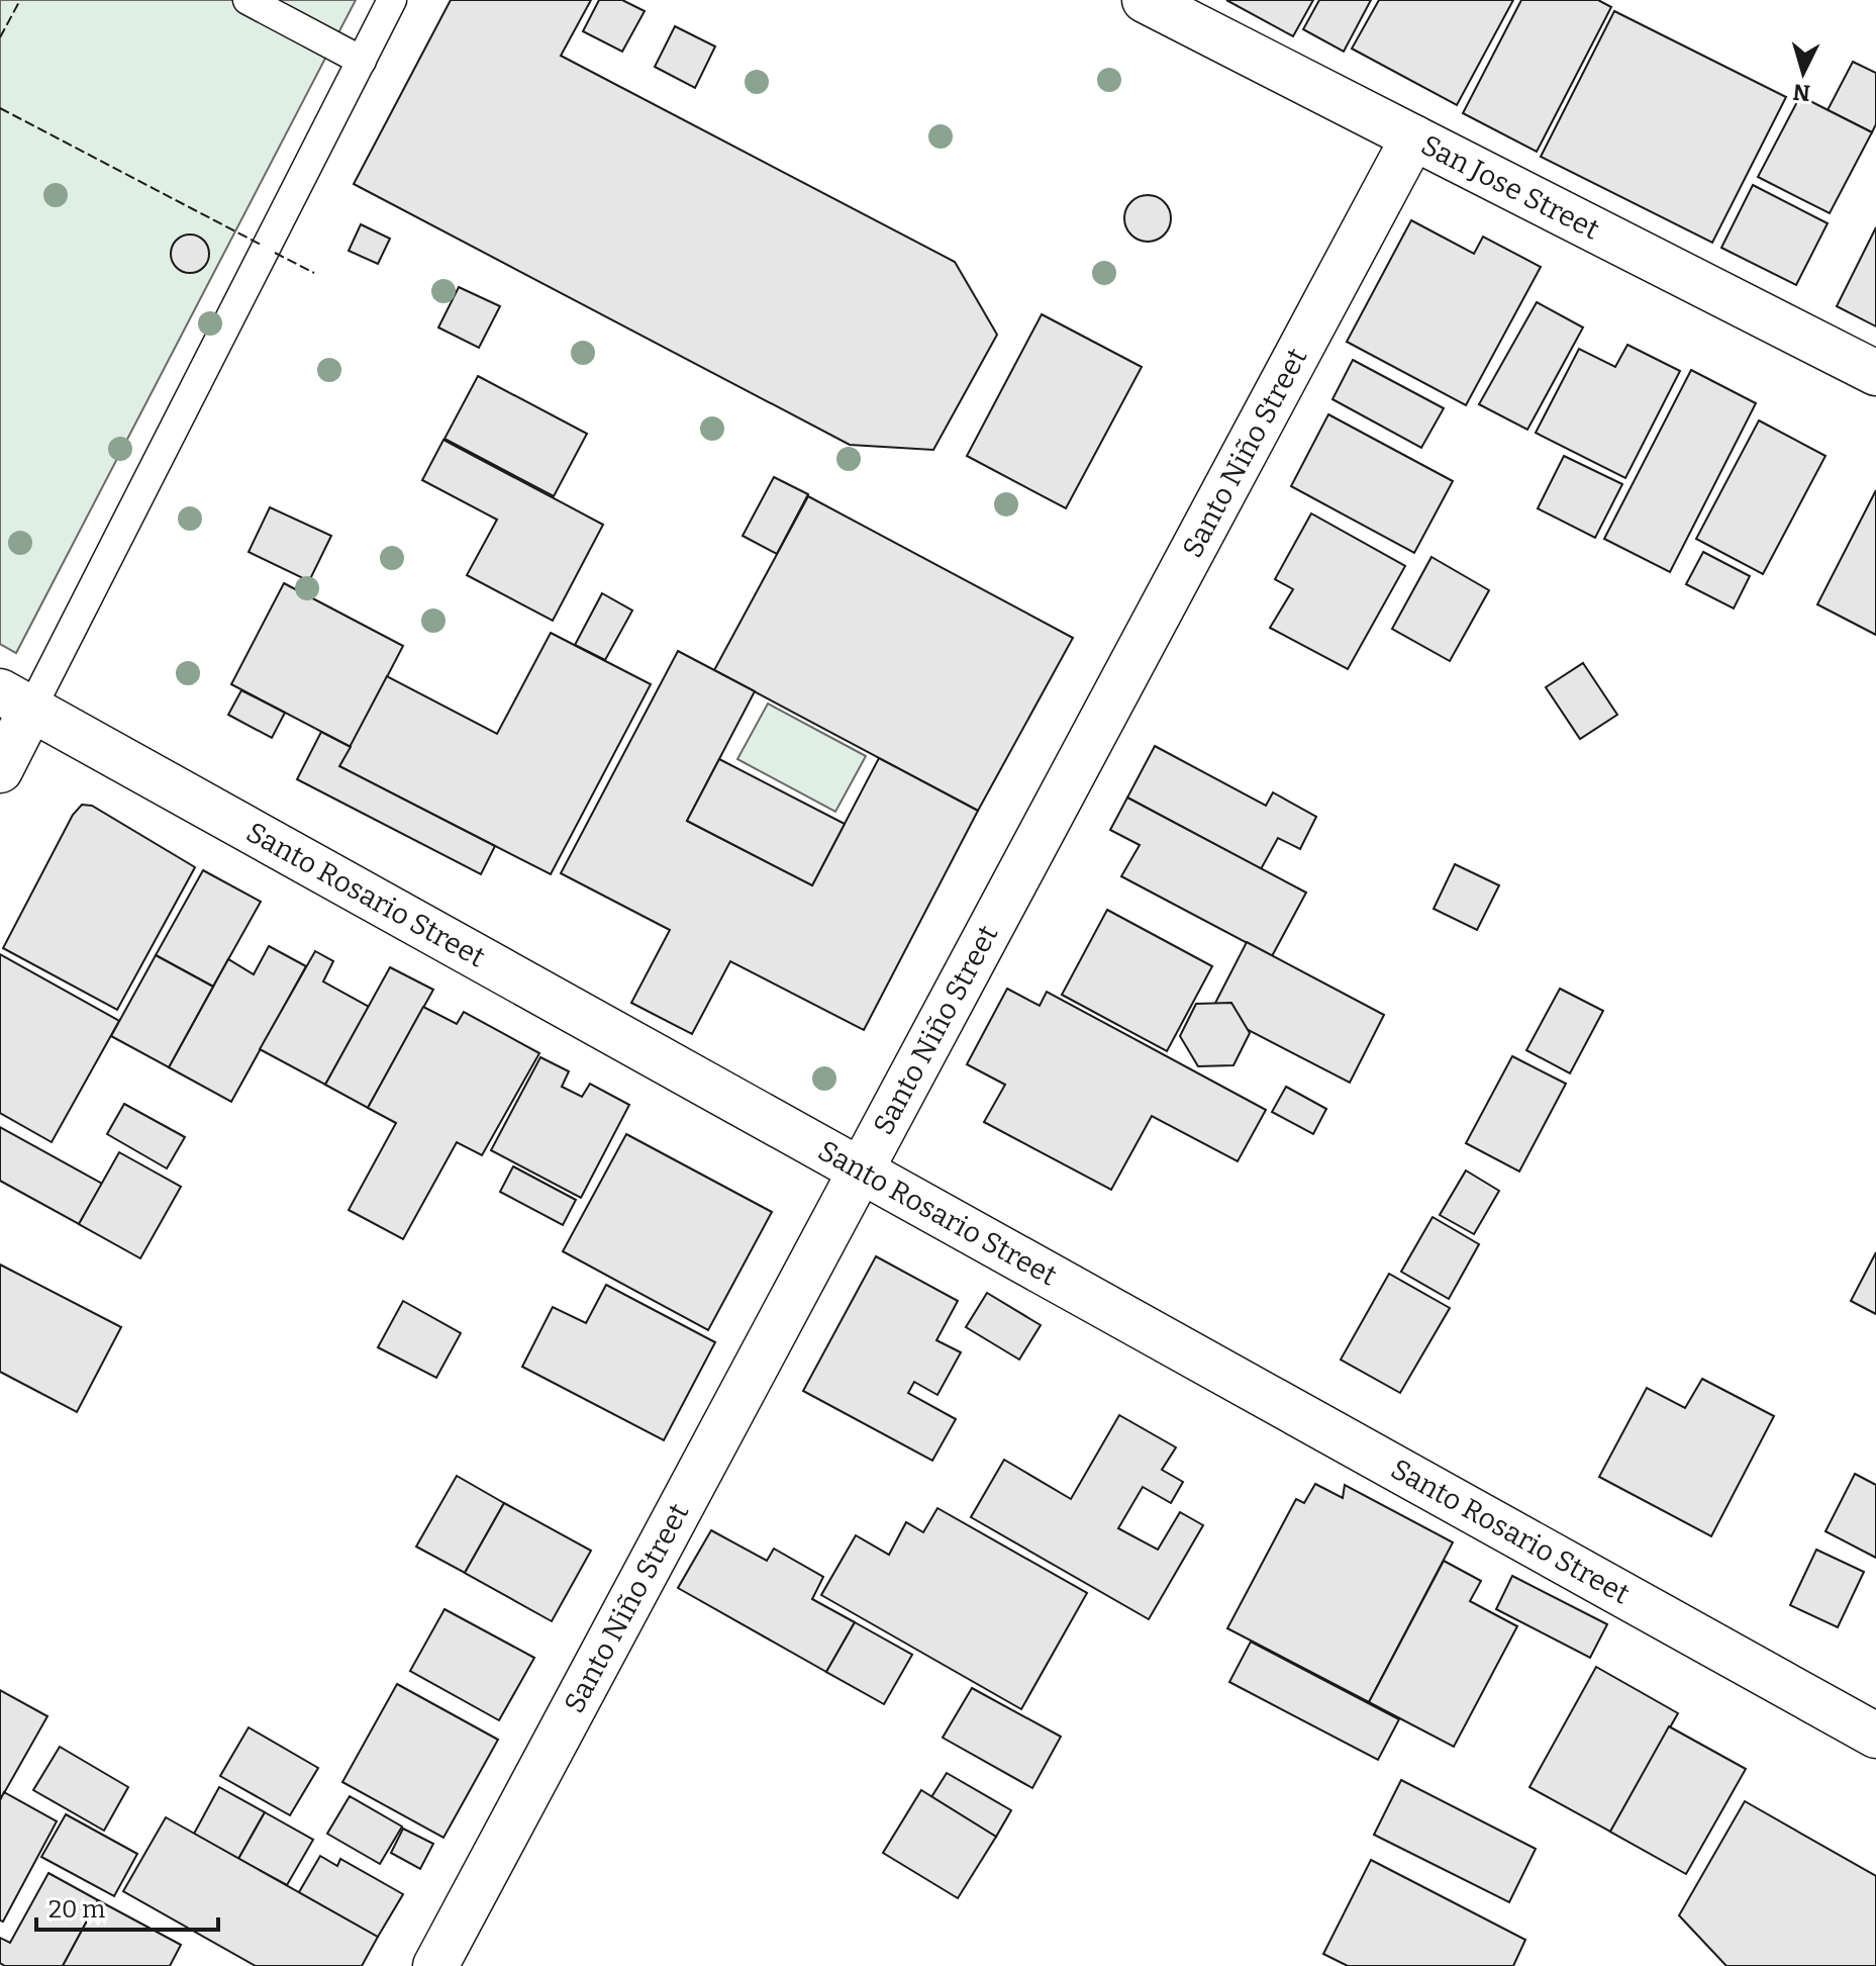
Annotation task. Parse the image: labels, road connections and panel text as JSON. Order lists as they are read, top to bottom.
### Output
{
  "streets": {
    "street": ["San Jose Street", "Santo Niño Street", "Santo Rosario Street"]
  },
  "crossings": [
    ["San Jose Street", "Santo Niño Street"],
    ["Santo Niño Street", "Santo Rosario Street"]
  ],
  "scale_bar": "20 m",
  "north": "bottom"
}
